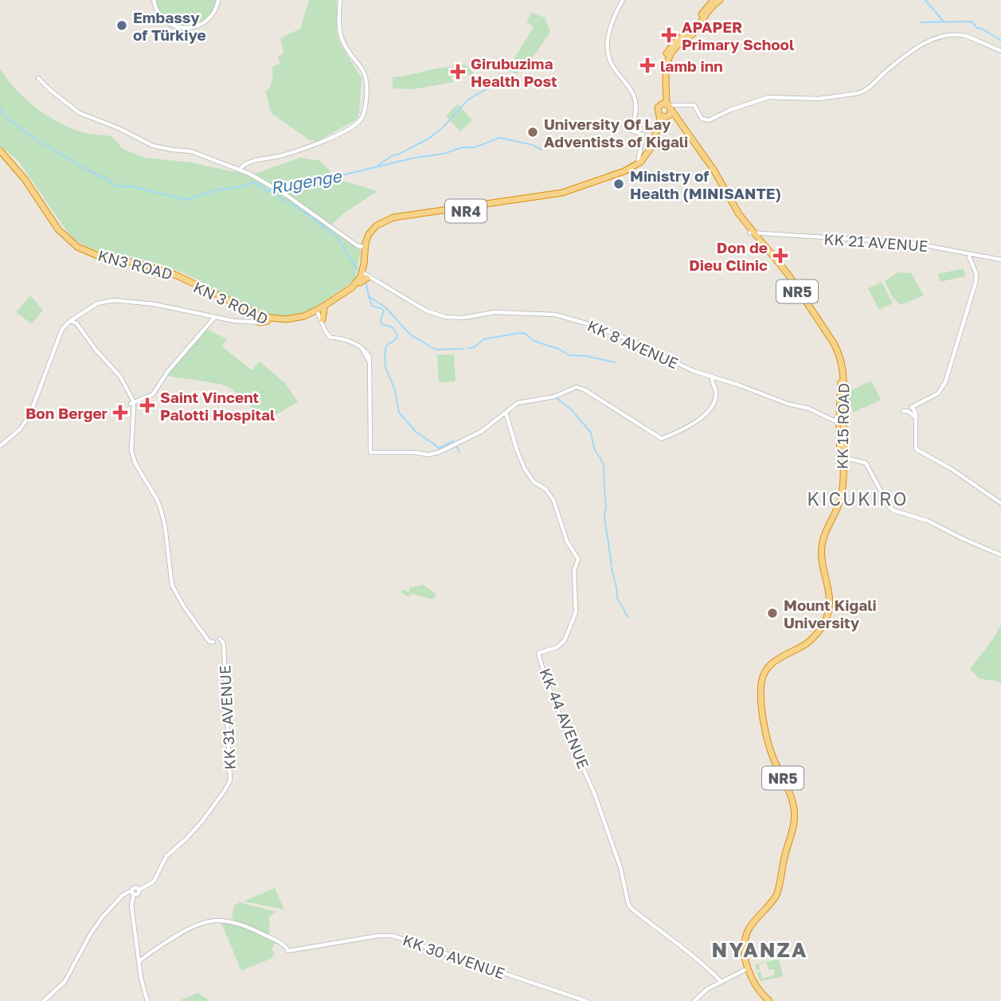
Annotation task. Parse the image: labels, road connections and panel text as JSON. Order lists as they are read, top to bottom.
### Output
{
  "streets": {
    "highway": [
      "NR4",
      "KN3 ROAD",
      "NR5",
      "KN 3 ROAD",
      "KK 15 ROAD"
    ],
    "main road": [
      "KK 21 AVENUE",
      "KK 8 AVENUE",
      "KK 31 AVENUE",
      "KK 44 AVENUE",
      "KK 30 AVENUE"
    ]
  },
  "crossings": [
    ["KK 21 AVENUE", "KK 15 ROAD"],
    ["KN3 ROAD", "KN 3 ROAD"],
    ["KN 3 ROAD", "KK 8 AVENUE"]
  ],
  "districts": ["KICUKIRO", "NYANZA"],
  "water": ["Rugenge"],
  "places": {
    "other": [
      "Embassy of Türkiye",
      "University Of Lay Adventists of Kigali",
      "Ministry of Health (MINISANTE)",
      "Mount Kigali University"
    ],
    "health": [
      "APAPER Primary School",
      "lamb inn",
      "Girubuzima Health Post",
      "Don de Dieu Clinic",
      "Saint Vincent Palotti Hospital",
      "Bon Berger"
    ]
  }
}
